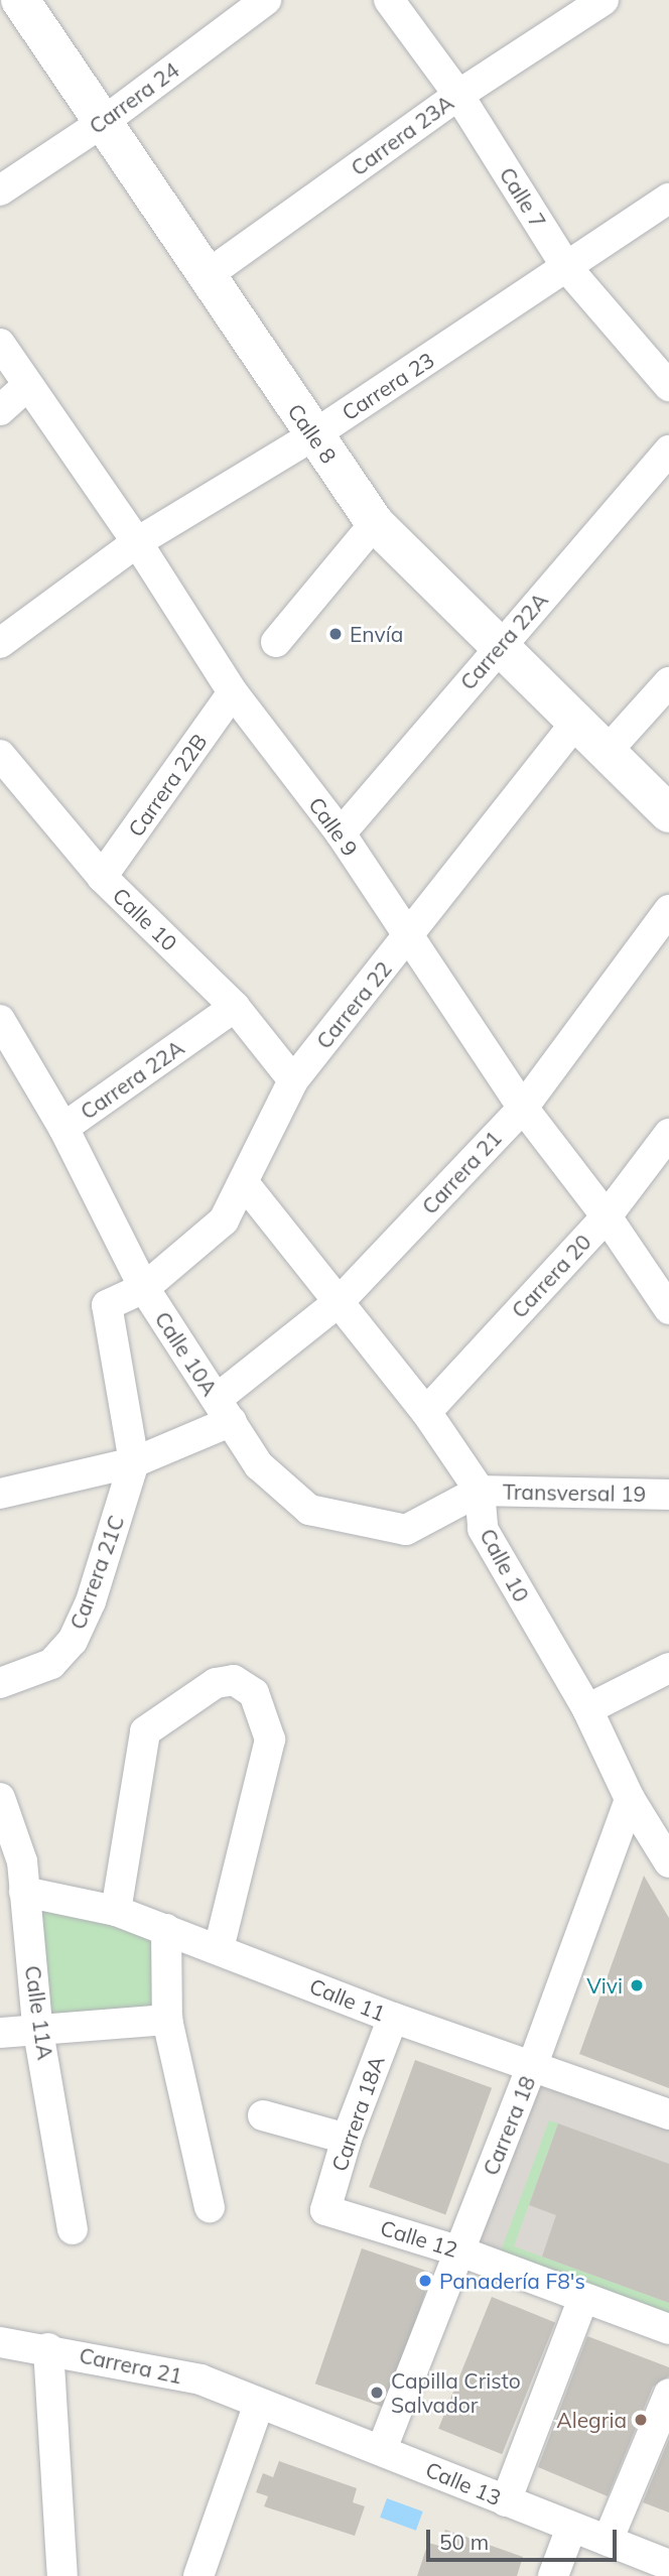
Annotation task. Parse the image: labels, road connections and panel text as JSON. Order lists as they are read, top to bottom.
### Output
{
  "streets": {
    "street": [
      "Carrera 24",
      "Carrera 23A",
      "Calle 7",
      "Carrera 23",
      "Calle 8",
      "Carrera 22A",
      "Carrera 22B",
      "Calle 9",
      "Calle 10",
      "Carrera 22",
      "Carrera 21",
      "Carrera 20",
      "Calle 10A",
      "Transversal 19",
      "Carrera 21C",
      "Calle 11",
      "Calle 11A",
      "Carrera 18A",
      "Carrera 18",
      "Calle 12",
      "Calle 13"
    ]
  },
  "crossings": [
    ["Carrera 24", "Calle 8"],
    ["Carrera 23A", "Calle 7"],
    ["Carrera 23A", "Calle 8"],
    ["Calle 7", "Carrera 23"],
    ["Carrera 23", "Calle 8"],
    ["Carrera 23", "Calle 9"],
    ["Calle 8", "Carrera 22A"],
    ["Calle 8", "Carrera 22"],
    ["Carrera 22A", "Calle 9"],
    ["Carrera 22A", "Calle 10"],
    ["Carrera 22A", "Calle 10A"],
    ["Carrera 22B", "Calle 9"],
    ["Carrera 22B", "Calle 10"],
    ["Calle 9", "Carrera 22"],
    ["Calle 9", "Carrera 21"],
    ["Calle 9", "Carrera 20"],
    ["Calle 10", "Carrera 22"],
    ["Calle 10", "Carrera 21"],
    ["Calle 10", "Carrera 20"],
    ["Calle 10", "Calle 10A"],
    ["Calle 10", "Transversal 19"],
    ["Calle 10", "Carrera 18"],
    ["Carrera 22", "Calle 10A"],
    ["Carrera 21", "Calle 10A"],
    ["Carrera 21", "Calle 13"],
    ["Calle 10A", "Transversal 19"],
    ["Calle 11", "Calle 11A"],
    ["Calle 11", "Carrera 18A"],
    ["Calle 11", "Carrera 18"],
    ["Carrera 18A", "Calle 12"],
    ["Carrera 18", "Calle 12"],
    ["Carrera 18", "Calle 13"]
  ],
  "places": [
    "Envía",
    "Vivi",
    "Panadería F8's",
    "Capilla Cristo Salvador",
    "Alegria"
  ],
  "scale_bar": "50 m"
}
